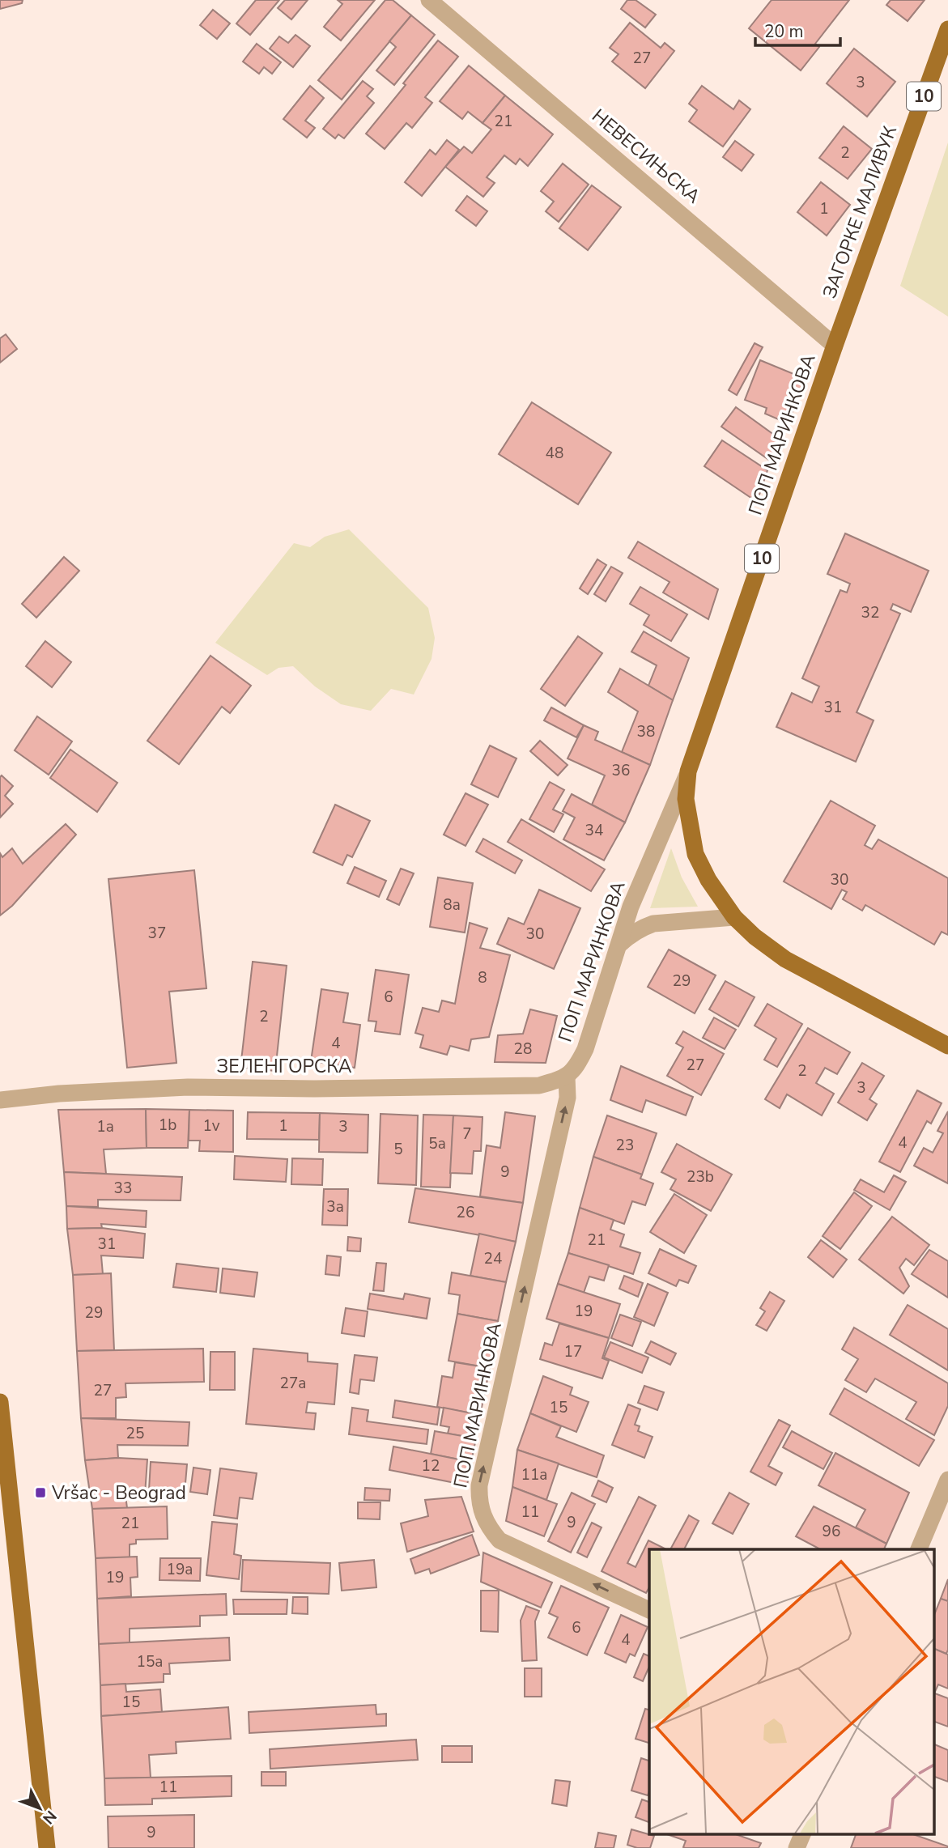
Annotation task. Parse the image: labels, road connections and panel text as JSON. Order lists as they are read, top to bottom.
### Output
{
  "streets": {
    "main road": ["10", "ЗАГОРКЕ МАЛИВУК", "ПОП МАРИНКОВА"],
    "street": ["НЕВЕСИЊСКА", "ЗЕЛЕНГОРСКА"]
  },
  "crossings": [
    ["10", "ПОП МАРИНКОВА"],
    ["НЕВЕСИЊСКА", "ЗАГОРКЕ МАЛИВУК"],
    ["НЕВЕСИЊСКА", "ПОП МАРИНКОВА"],
    ["ЗАГОРКЕ МАЛИВУК", "ПОП МАРИНКОВА"],
    ["ПОП МАРИНКОВА", "ЗЕЛЕНГОРСКА"]
  ],
  "one_way": ["ПОП МАРИНКОВА"],
  "places": {
    "transit": ["Vršac - Beograd"]
  },
  "house_numbers": [
    "27",
    "3",
    "21",
    "2",
    "1",
    "48",
    "32",
    "31",
    "38",
    "36",
    "34",
    "30",
    "8a",
    "37",
    "30",
    "8",
    "29",
    "6",
    "2",
    "4",
    "28",
    "27",
    "2",
    "3",
    "1b",
    "1v",
    "1",
    "1a",
    "3",
    "7",
    "4",
    "5a",
    "23",
    "5",
    "9",
    "23b",
    "33",
    "3a",
    "26",
    "21",
    "31",
    "24",
    "19",
    "29",
    "17",
    "27a",
    "27",
    "15",
    "25",
    "12",
    "11a",
    "11",
    "9",
    "21",
    "96",
    "19a",
    "19",
    "6",
    "4",
    "15a",
    "15",
    "11",
    "9"
  ],
  "scale_bar": "20 m",
  "north": "bottom right"
}
